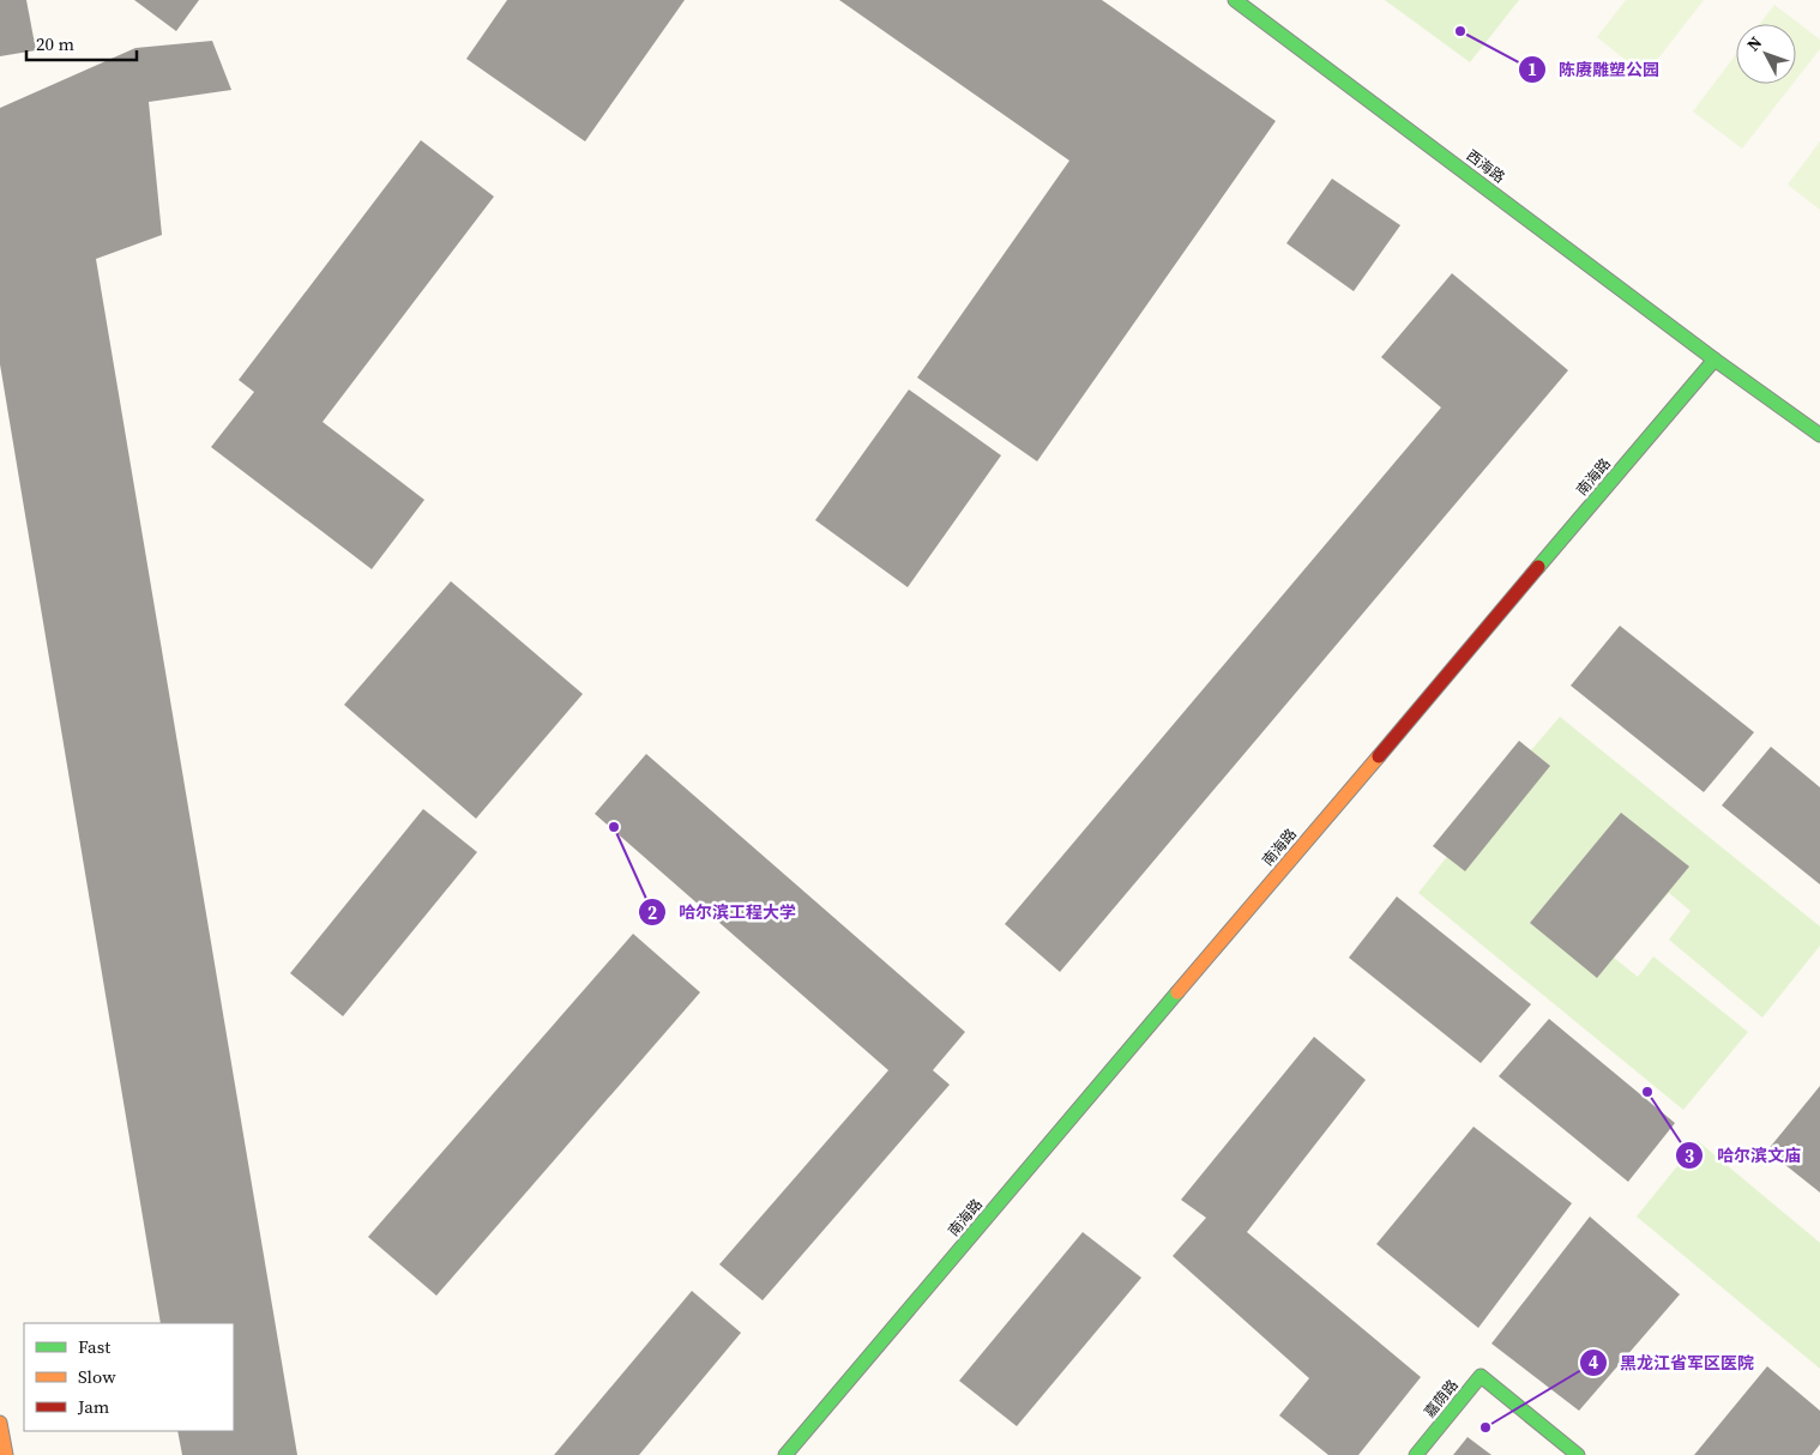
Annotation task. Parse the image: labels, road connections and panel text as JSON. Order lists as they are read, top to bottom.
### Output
{
  "streets": {
    "main road": ["西海路", "南海路", "嘉荫路"]
  },
  "crossings": [
    ["西海路", "南海路"]
  ],
  "places": [
    "陈赓雕塑公园",
    "哈尔滨工程大学",
    "哈尔滨文庙",
    "黑龙江省军区医院"
  ],
  "legend": ["Fast", "Slow", "Jam"],
  "scale_bar": "20 m",
  "north": "top left"
}
